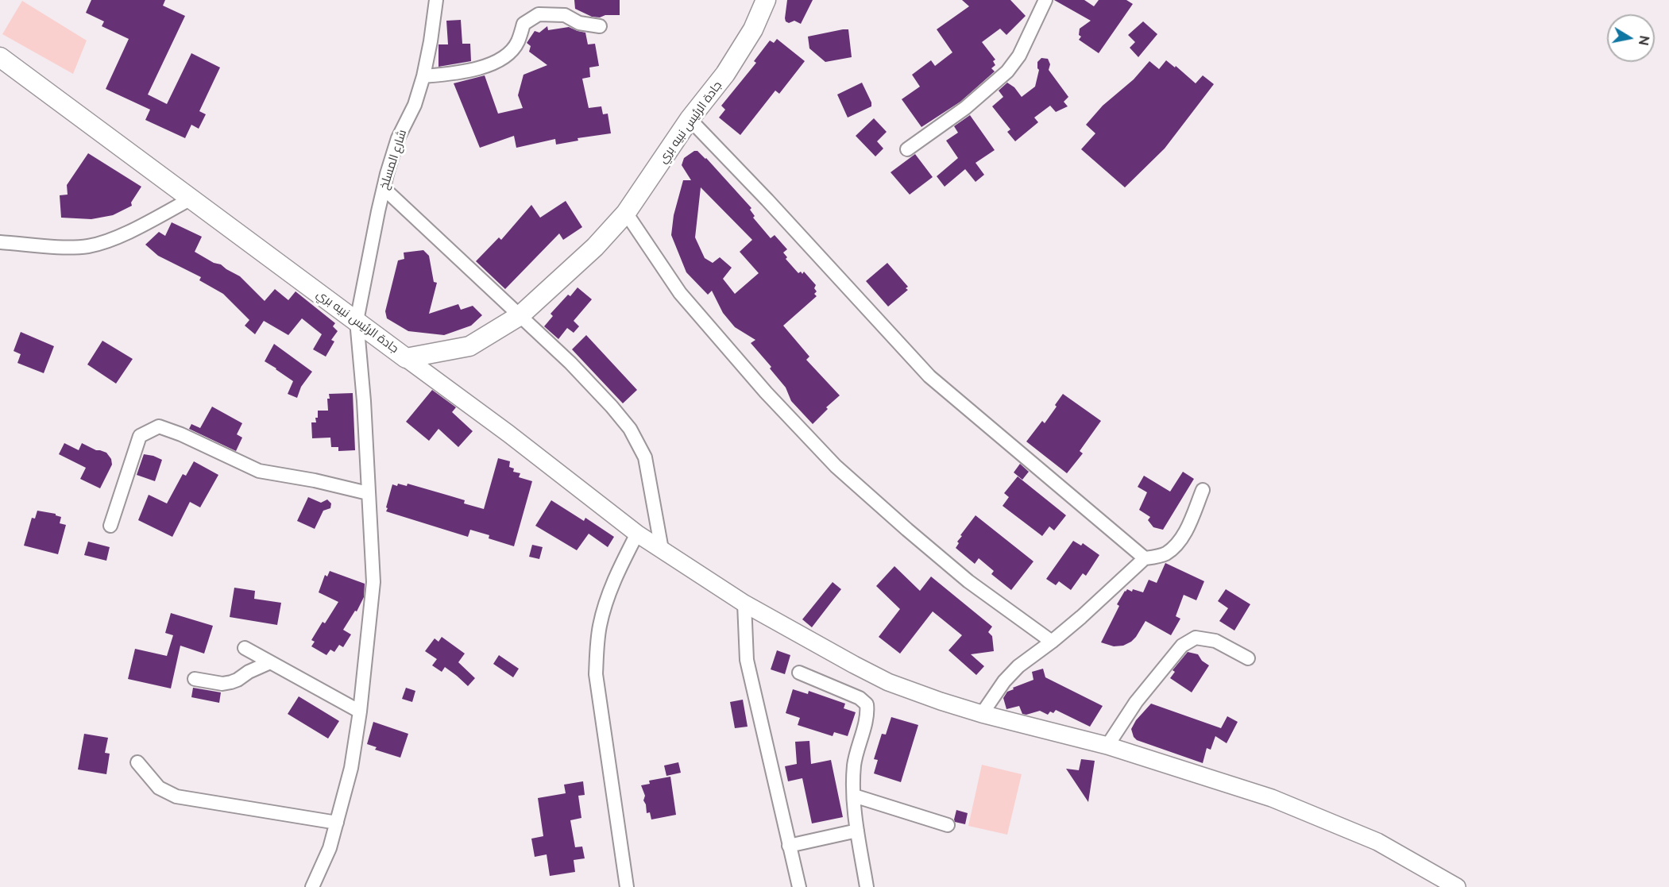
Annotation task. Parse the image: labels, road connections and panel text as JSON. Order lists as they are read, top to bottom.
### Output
{
  "streets": {
    "main road": ["جادة الرئيس نبيه بري"],
    "street": ["شارع المسلخ"]
  },
  "crossings": [
    ["جادة الرئيس نبيه بري", "شارع المسلخ"]
  ],
  "north": "right"
}
